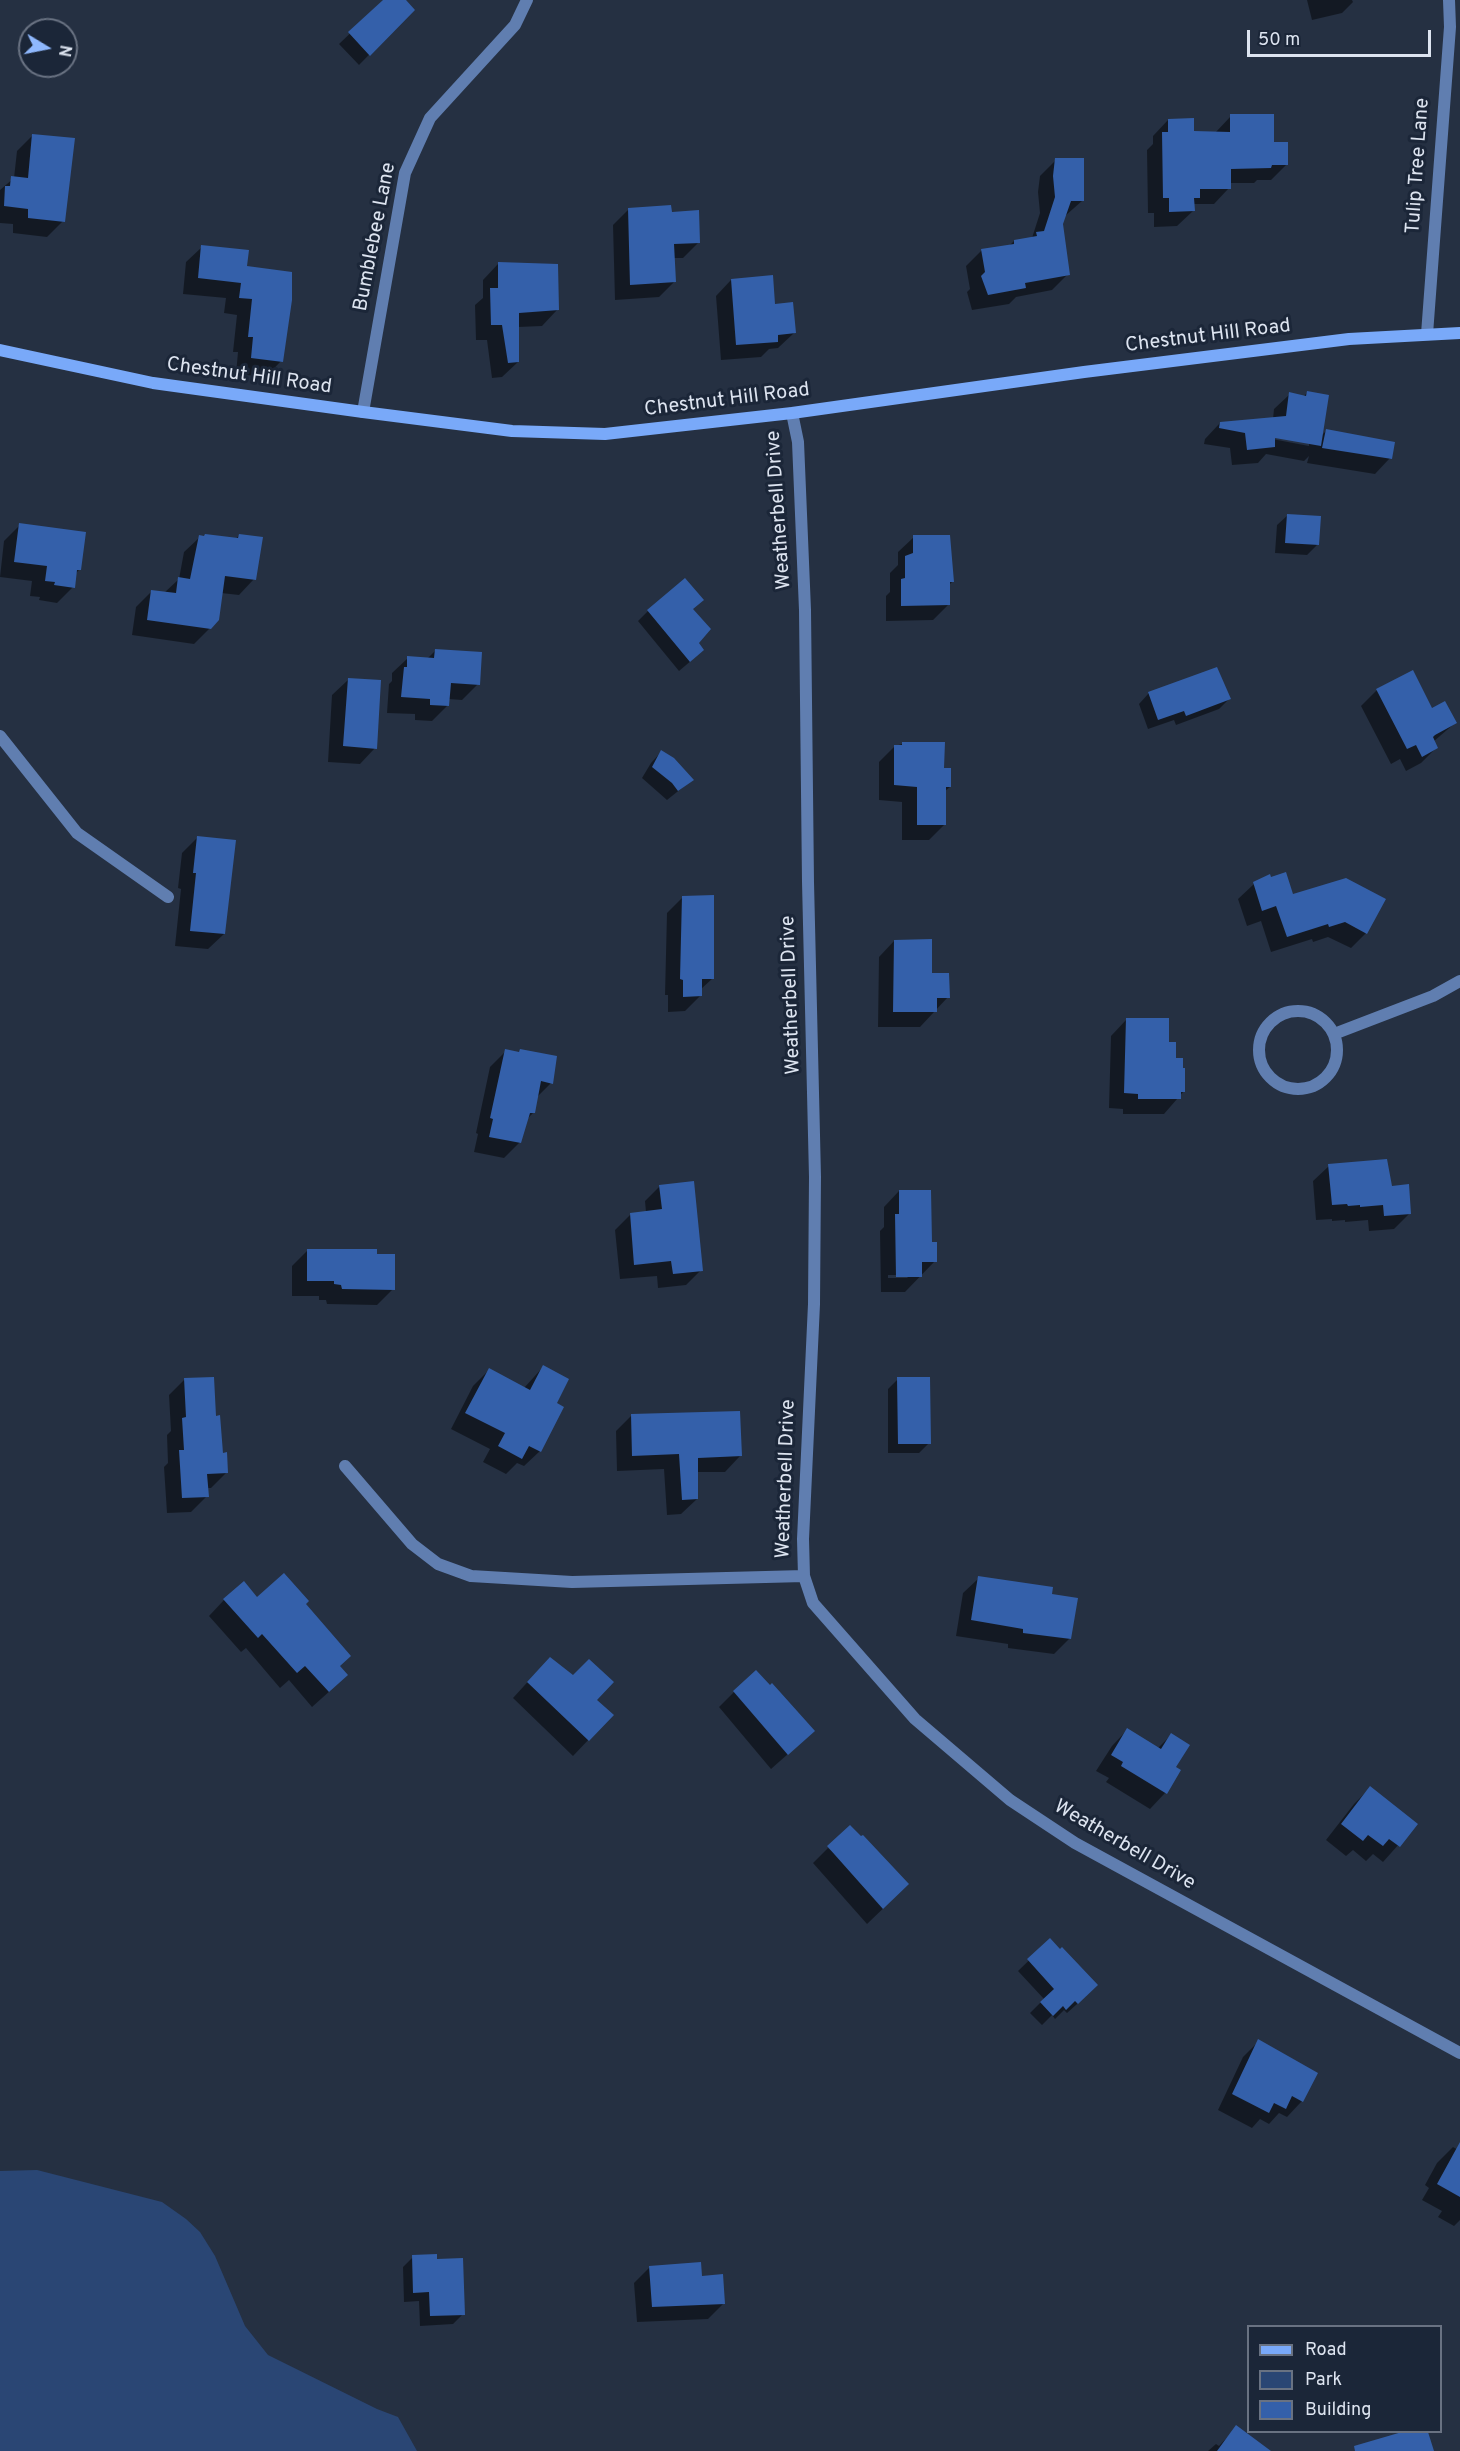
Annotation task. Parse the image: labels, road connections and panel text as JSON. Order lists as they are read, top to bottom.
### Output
{
  "streets": {
    "main road": ["Chestnut Hill Road"],
    "street": ["Tulip Tree Lane", "Bumblebee Lane", "Weatherbell Drive"]
  },
  "crossings": [
    ["Tulip Tree Lane", "Chestnut Hill Road"],
    ["Bumblebee Lane", "Chestnut Hill Road"],
    ["Chestnut Hill Road", "Weatherbell Drive"]
  ],
  "legend": ["Road", "Park", "Building"],
  "scale_bar": "50 m",
  "north": "right"
}
